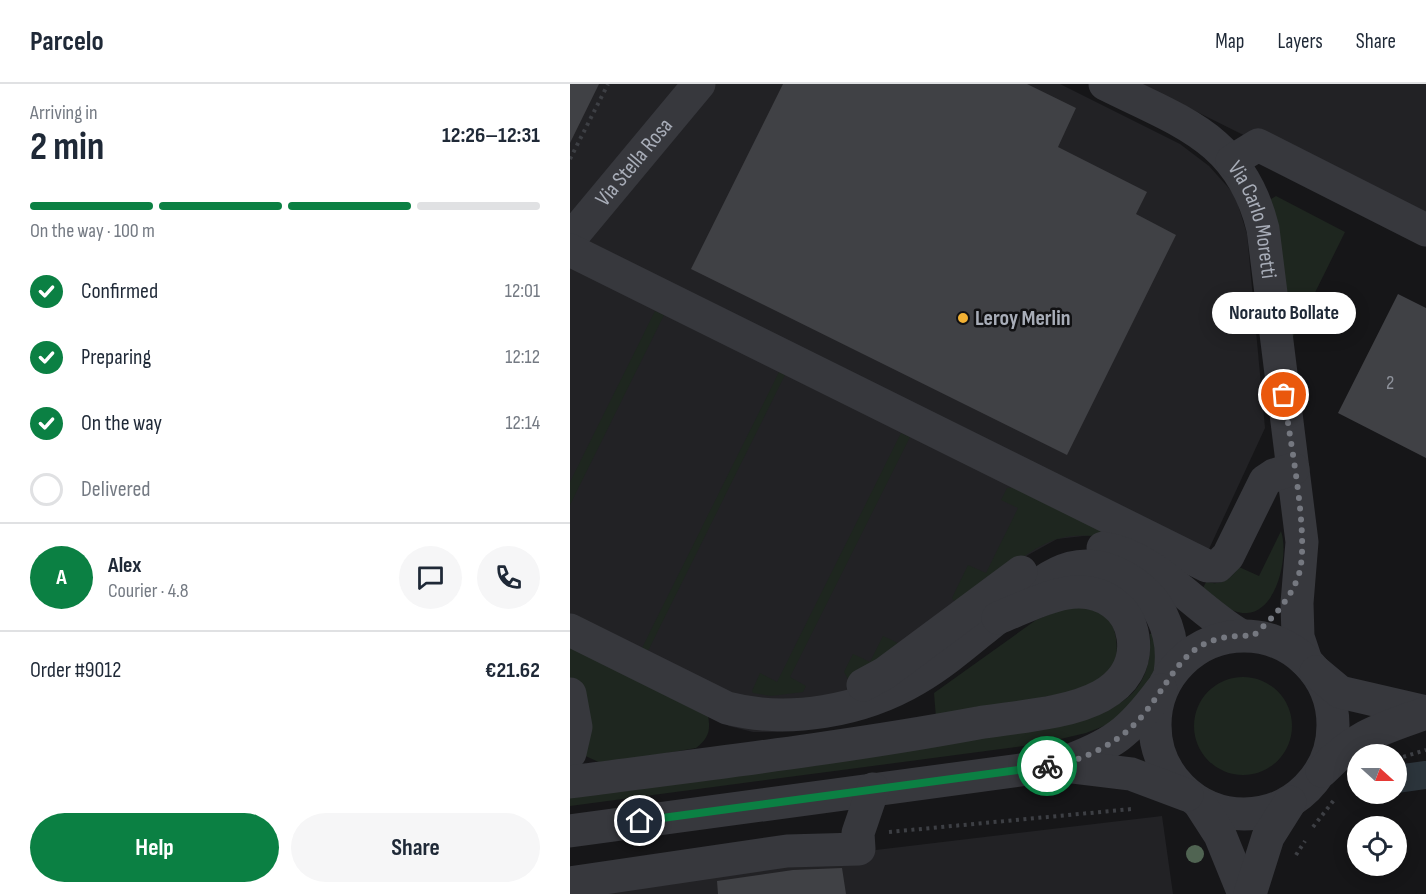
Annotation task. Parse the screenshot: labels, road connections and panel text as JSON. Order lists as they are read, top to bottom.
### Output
{
  "streets": {
    "street": ["Via Stella Rosa", "Via Carlo Moretti"]
  },
  "places": ["Leroy Merlin", "Norauto Bollate"],
  "house_numbers": ["2"],
  "north": "right",
  "page": {
    "header": "Parcelo",
    "nav": ["Map", "Layers", "Share"],
    "heading": ["2 min", "Arriving in", "12:26–12:31"],
    "panel": [
      "Alex",
      "Courier · 4.8",
      "Order #9012",
      "€21.62"
    ],
    "bar": "On the way · 100 m",
    "list": [
      ["Confirmed", "12:01"],
      ["Preparing", "12:12"],
      ["On the way", "12:14"],
      "Delivered"
    ],
    "bubble": "Norauto Bollate",
    "round": "A",
    "buttons": ["Help", "Share"]
  }
}
